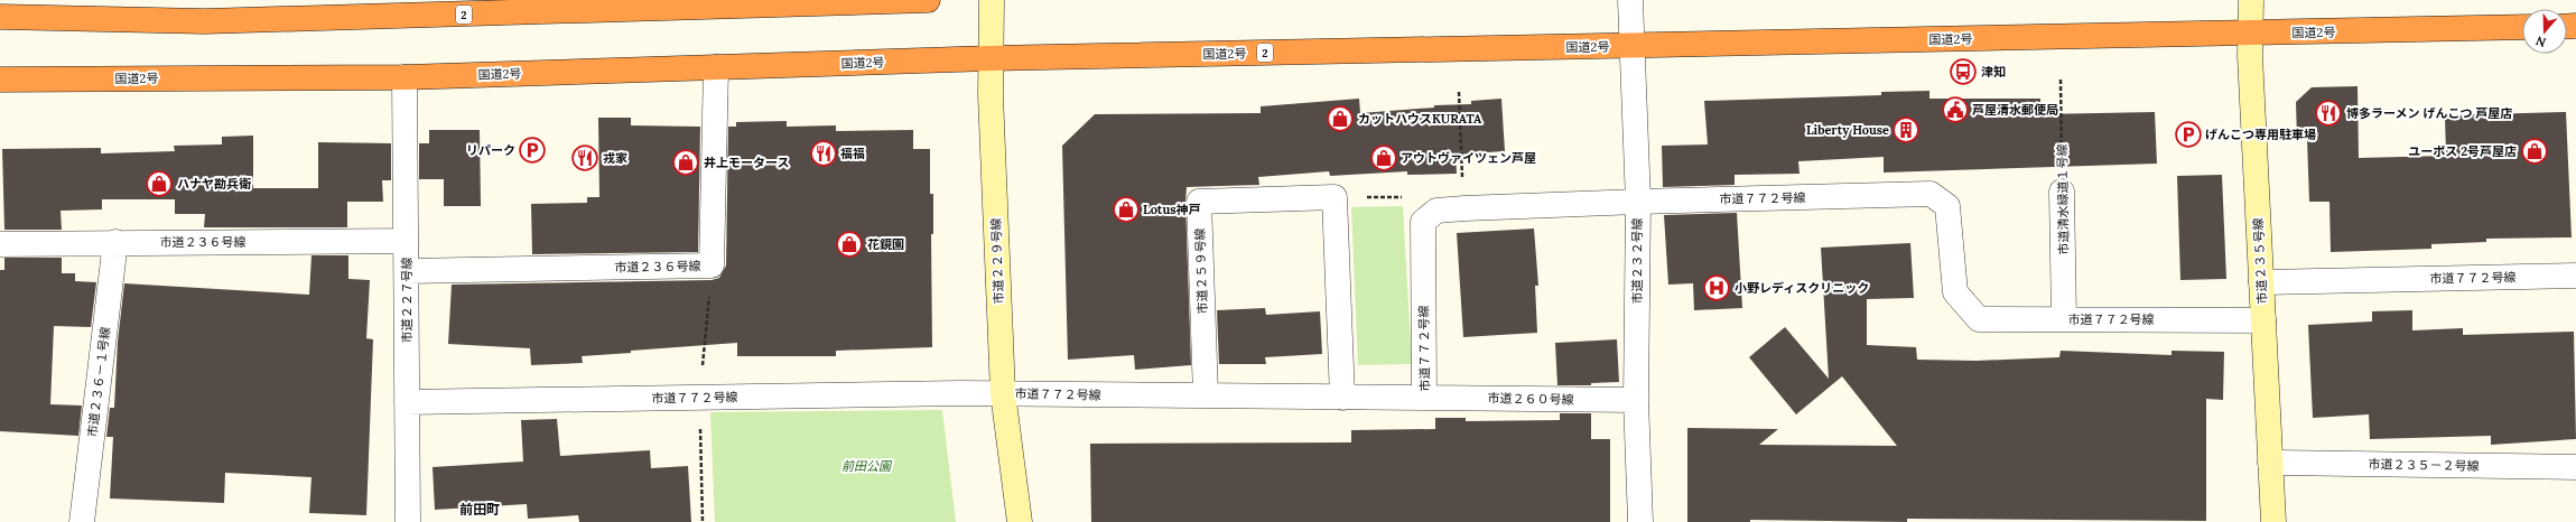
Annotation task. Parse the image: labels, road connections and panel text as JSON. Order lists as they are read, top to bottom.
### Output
{
  "streets": {
    "highway": ["2", "国道2号"],
    "street": [
      "市道７７２号線",
      "市道清水緑道１号線",
      "市道２３６号線",
      "市道２２９号線",
      "市道２３２号線",
      "市道２３５号線",
      "市道２５９号線",
      "市道２２７号線",
      "市道２３６－１号線",
      "市道２６０号線",
      "市道２３５－２号線"
    ]
  },
  "crossings": [
    ["国道2号", "市道２３６号線"],
    ["国道2号", "市道２２９号線"],
    ["国道2号", "市道２３２号線"],
    ["国道2号", "市道２３５号線"],
    ["国道2号", "市道２２７号線"],
    ["市道７７２号線", "市道清水緑道１号線"],
    ["市道７７２号線", "市道２２９号線"],
    ["市道７７２号線", "市道２３２号線"],
    ["市道７７２号線", "市道２３５号線"],
    ["市道７７２号線", "市道２５９号線"],
    ["市道７７２号線", "市道２２７号線"],
    ["市道７７２号線", "市道２６０号線"],
    ["市道２３６号線", "市道２２７号線"],
    ["市道２３６号線", "市道２３６－１号線"],
    ["市道２３２号線", "市道２６０号線"],
    ["市道２３５号線", "市道２３５－２号線"]
  ],
  "districts": ["前田町"],
  "parks": ["前田公園"],
  "places": {
    "bus stop": ["津知"],
    "public building": ["芦屋清水郵便局"],
    "restaurant": ["博多ラーメン げんこつ 芦屋店", "福福", "戎家"],
    "shop": [
      "カットハウスKURATA",
      "ユーポス 2号芦屋店",
      "アウトヴァイツェン芦屋",
      "井上モータース",
      "ハナヤ勘兵衛",
      "Lotus神戸",
      "花鏡園"
    ],
    "building": ["Liberty House"],
    "parking": ["げんこつ専用駐車場", "リパーク"],
    "hospital": ["小野レディスクリニック"]
  },
  "north": "bottom"
}
